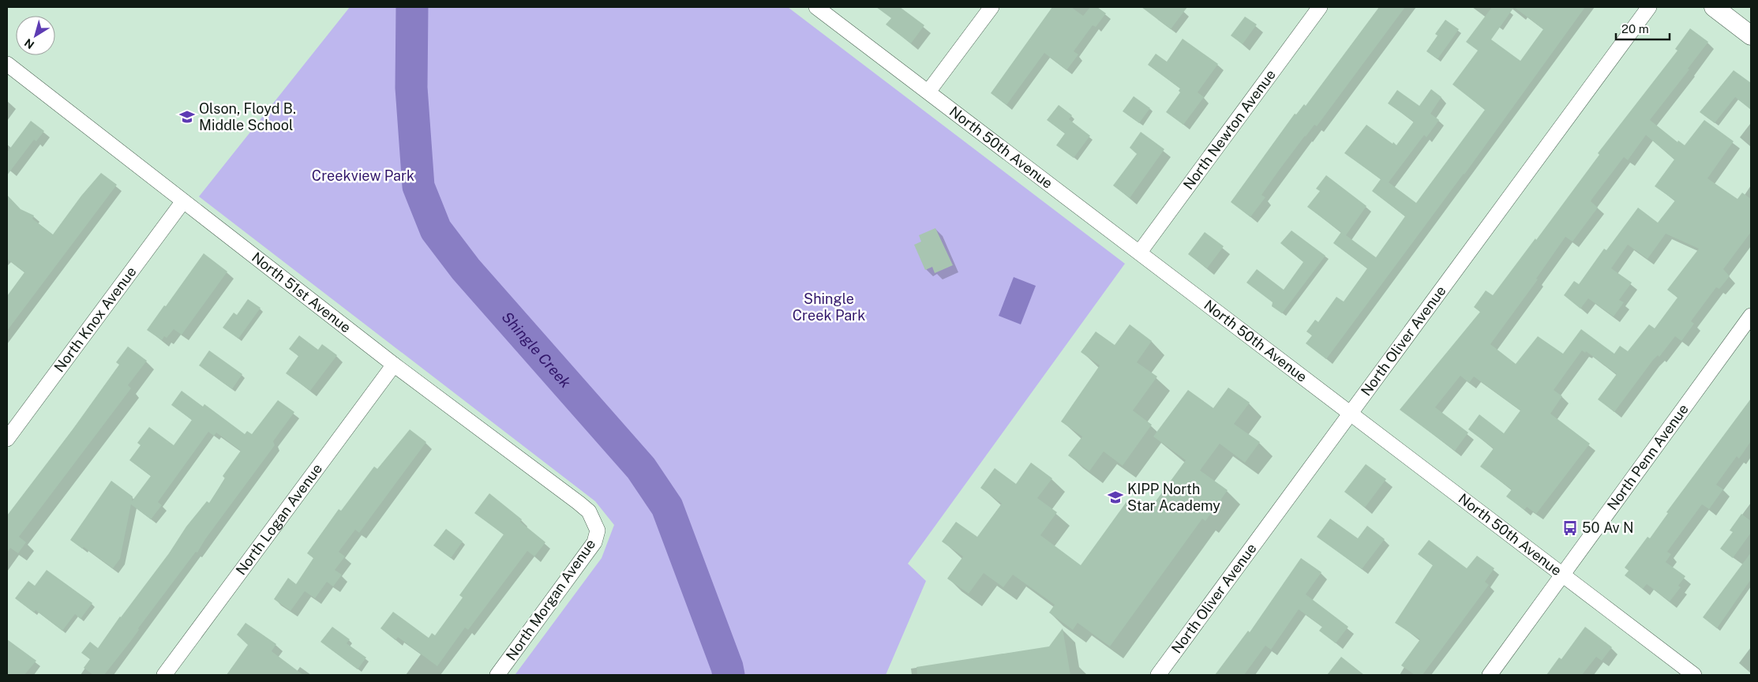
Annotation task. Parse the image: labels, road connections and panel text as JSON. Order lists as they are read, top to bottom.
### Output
{
  "streets": {
    "street": [
      "North Newton Avenue",
      "North 50th Avenue",
      "North 51st Avenue",
      "North Knox Avenue",
      "North Oliver Avenue",
      "North Penn Avenue",
      "North Logan Avenue",
      "North Morgan Avenue"
    ]
  },
  "crossings": [
    ["North Newton Avenue", "North 50th Avenue"],
    ["North 50th Avenue", "North Oliver Avenue"],
    ["North 50th Avenue", "North Penn Avenue"],
    ["North 51st Avenue", "North Knox Avenue"],
    ["North 51st Avenue", "North Logan Avenue"],
    ["North 51st Avenue", "North Morgan Avenue"]
  ],
  "water": ["Shingle Creek"],
  "parks": ["Creekview Park", "Shingle Creek Park"],
  "places": {
    "school or university": ["Olson, Floyd B. Middle School", "KIPP North Star Academy"],
    "bus stop": ["50 Av N"]
  },
  "scale_bar": "20 m",
  "north": "bottom left"
}
